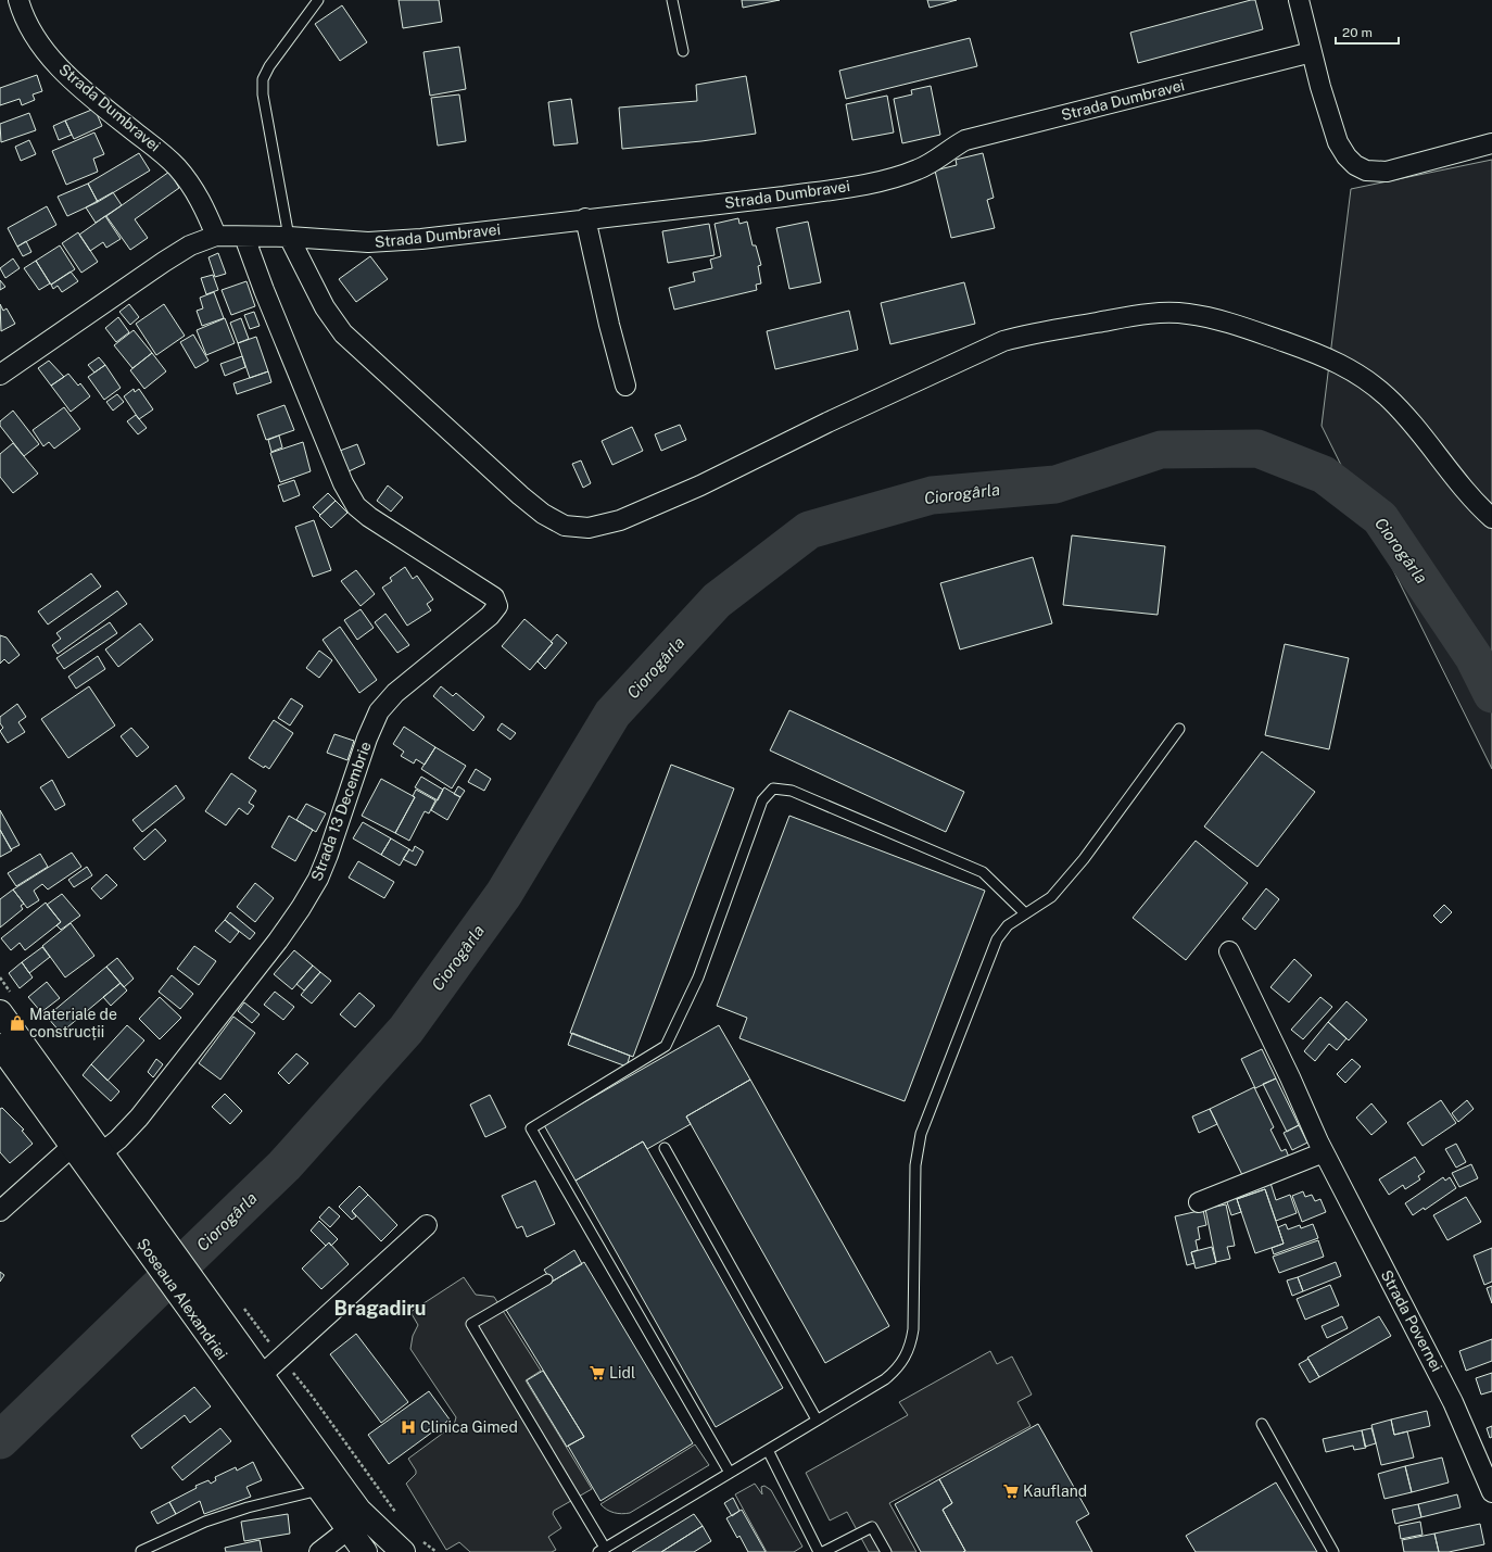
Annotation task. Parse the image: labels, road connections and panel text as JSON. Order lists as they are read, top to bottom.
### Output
{
  "streets": {
    "highway": ["Șoseaua Alexandriei"],
    "street": ["Strada Dumbravei", "Strada 13 Decembrie", "Strada Povernei"]
  },
  "crossings": [
    ["Strada Dumbravei", "Strada 13 Decembrie"],
    ["Strada 13 Decembrie", "Șoseaua Alexandriei"]
  ],
  "districts": ["Bragadiru"],
  "water": ["Ciorogârla"],
  "places": {
    "shop": ["Materiale de construcții"],
    "supermarket": ["Lidl", "Kaufland"],
    "hospital": ["Clinica Gimed"]
  },
  "scale_bar": "20 m"
}
